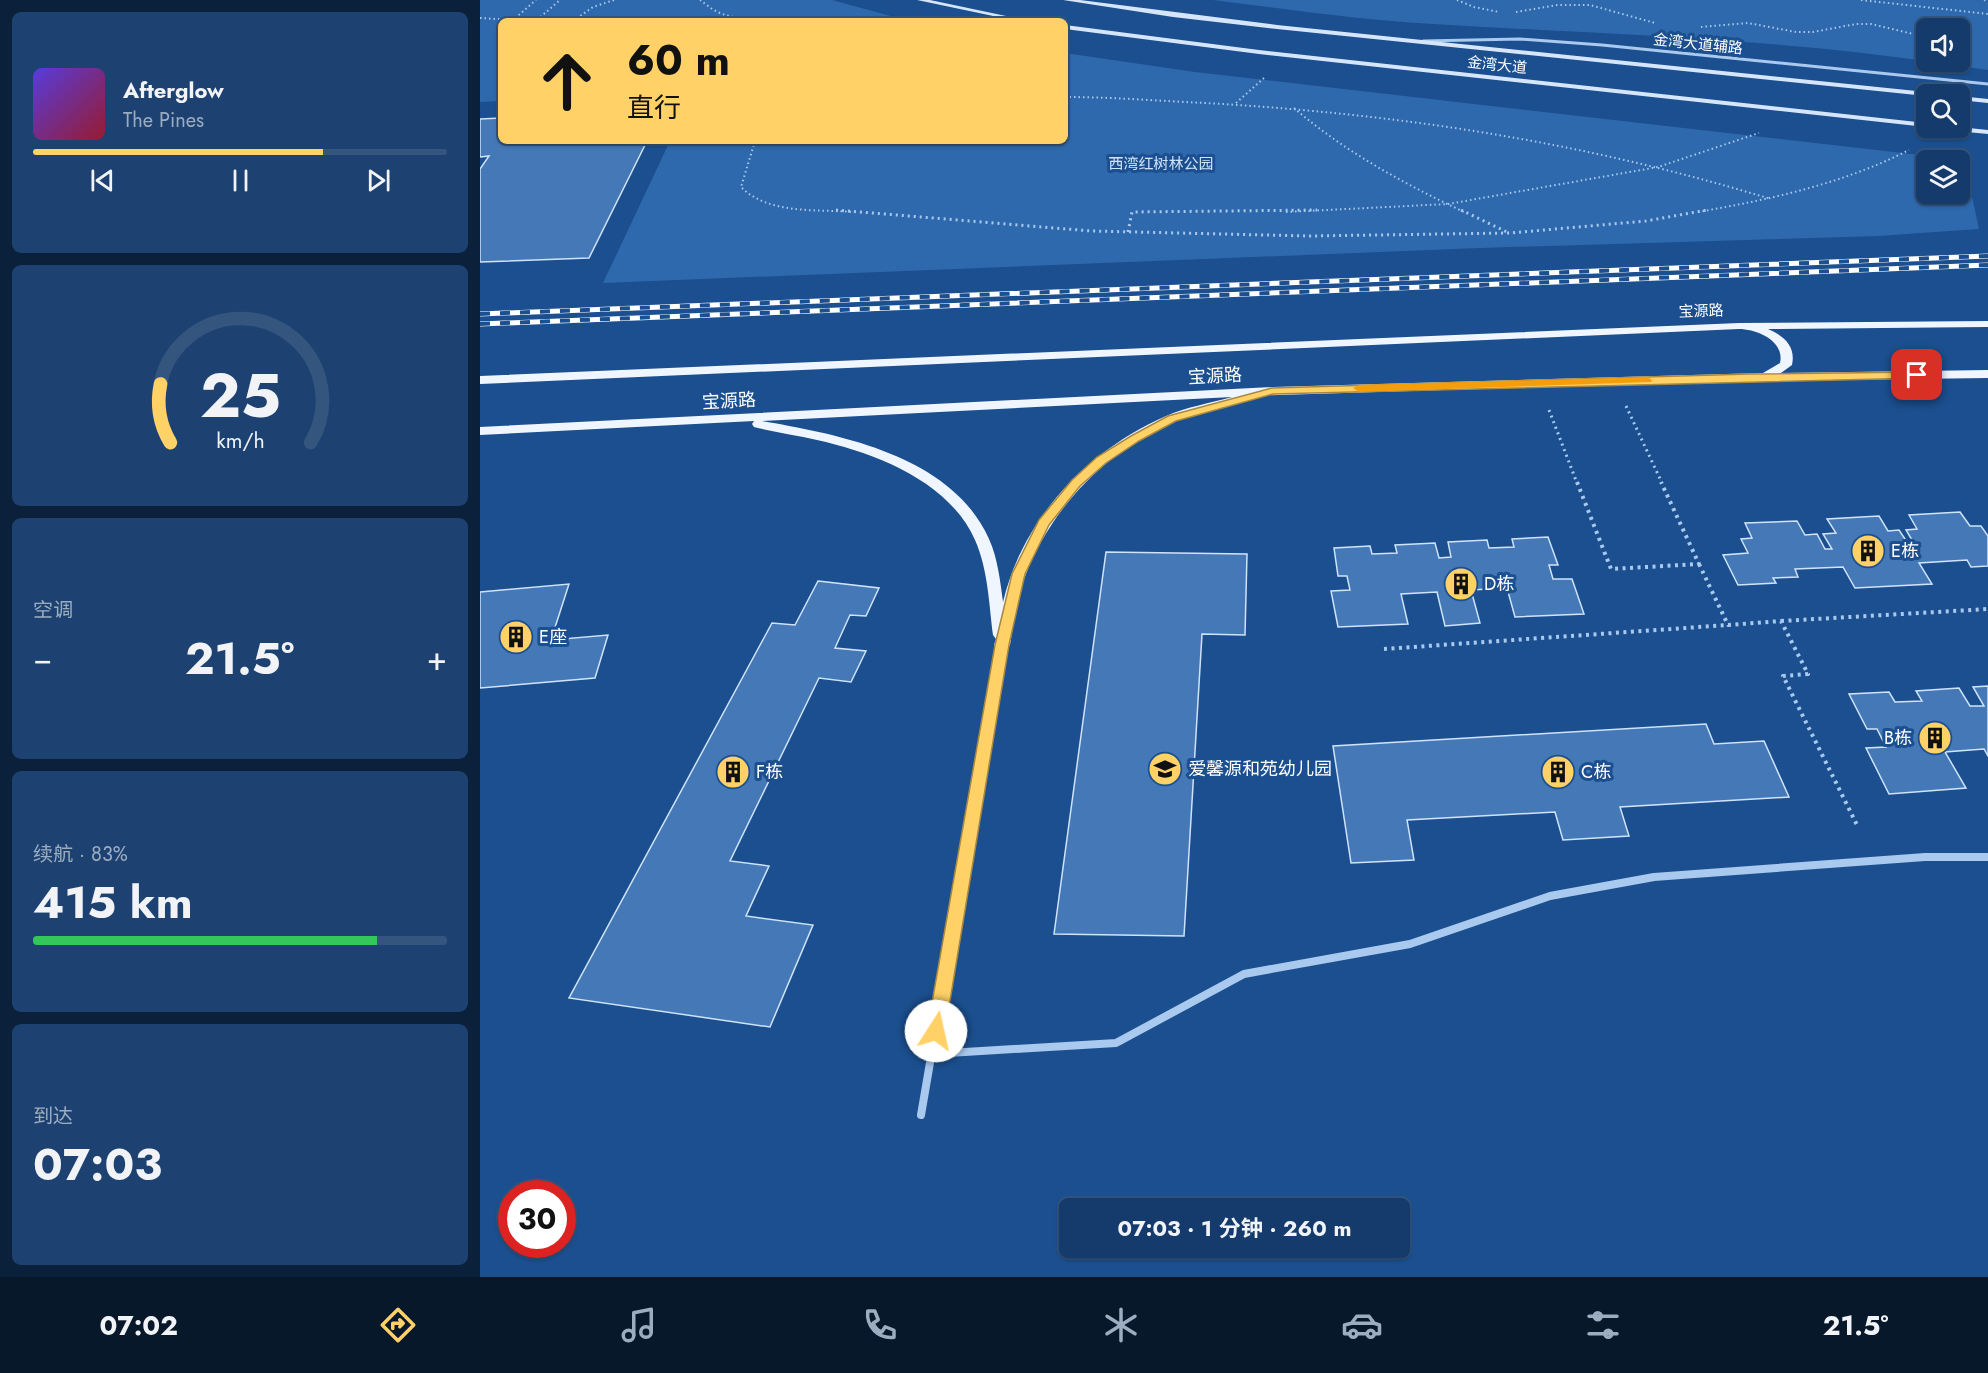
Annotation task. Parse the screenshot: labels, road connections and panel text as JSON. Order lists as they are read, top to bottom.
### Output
{
  "streets": {
    "main road": ["金湾大道", "宝源路"],
    "lane": ["金湾大道辅路"]
  },
  "crossings": [
    ["金湾大道辅路", "金湾大道"]
  ],
  "parks": ["西湾红树林公园"],
  "places": {
    "building": [
      "E栋",
      "D栋",
      "E座",
      "B栋",
      "F栋",
      "C栋"
    ],
    "school or university": ["爱馨源和苑幼儿园"]
  },
  "page": {
    "turn": ["60 m", "直行"],
    "song": ["Afterglow", "The Pines"],
    "tile": [
      "空调",
      ["续航 · 83%", "415 km"],
      ["到达", "07:03"]
    ],
    "heat": ["−", "21.5°", "+"],
    "limit": "30",
    "trip": "07:03 · 1 分钟 · 260 m",
    "tabs": ["07:02", "21.5°"],
    "gauge": ["25", "km/h"]
  }
}
